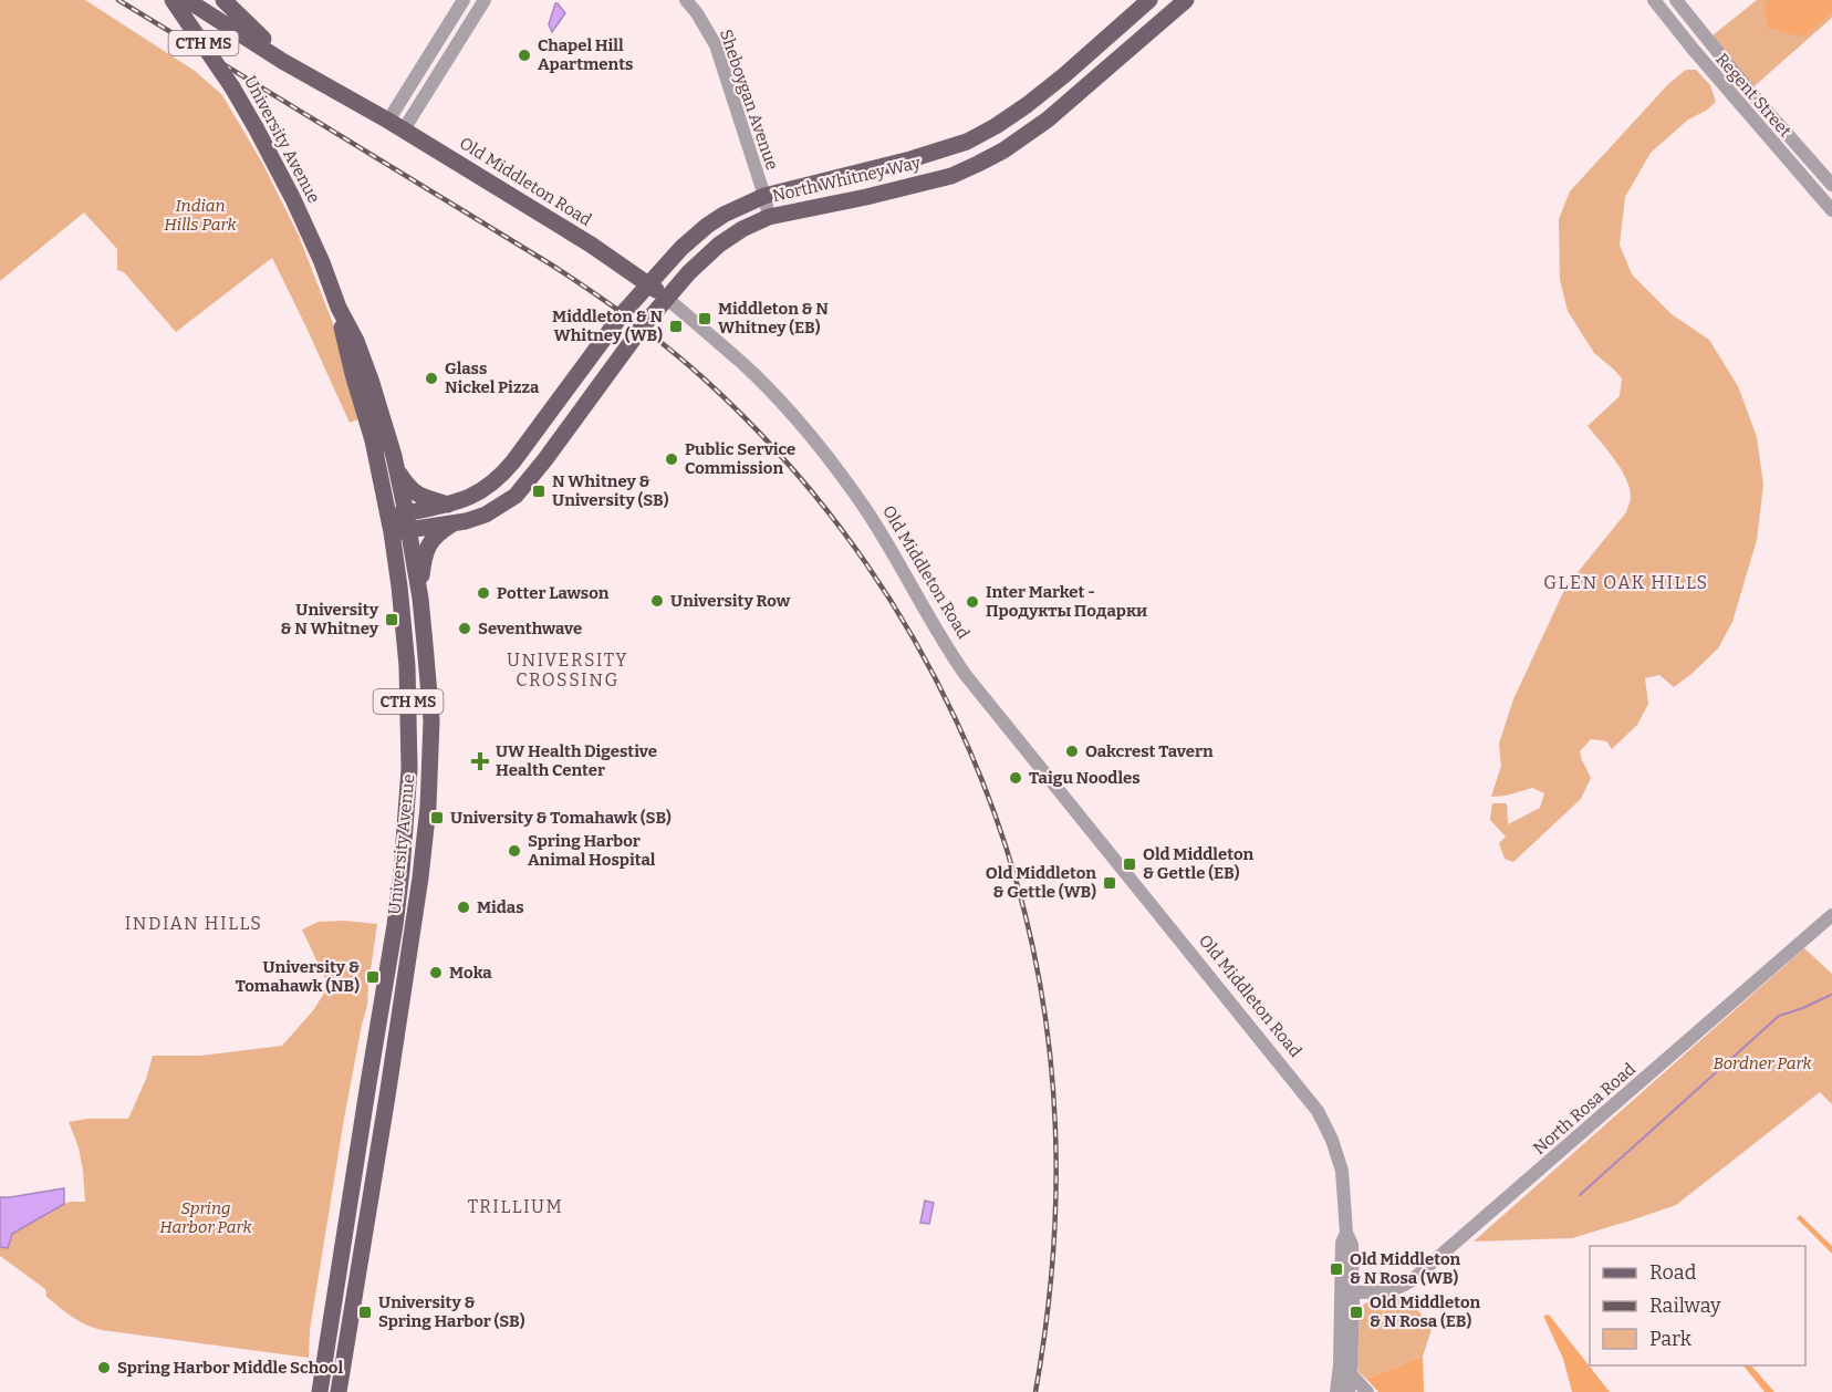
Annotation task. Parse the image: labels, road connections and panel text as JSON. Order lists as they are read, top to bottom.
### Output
{
  "streets": {
    "main road": [
      "CTH MS",
      "University Avenue",
      "North Whitney Way",
      "Old Middleton Road"
    ],
    "street": ["Regent Street", "Sheboygan Avenue", "North Rosa Road"]
  },
  "crossings": [
    ["Sheboygan Avenue", "North Whitney Way"],
    ["University Avenue", "North Whitney Way"],
    ["North Whitney Way", "Old Middleton Road"],
    ["Old Middleton Road", "North Rosa Road"]
  ],
  "districts": [
    "GLEN OAK HILLS",
    "UNIVERSITY CROSSING",
    "INDIAN HILLS",
    "TRILLIUM"
  ],
  "parks": ["Indian Hills Park", "Bordner Park", "Spring Harbor Park"],
  "places": {
    "other": [
      "Chapel Hill Apartments",
      "Glass Nickel Pizza",
      "Public Service Commission",
      "Potter Lawson",
      "University Row",
      "Inter Market - Продукты Подарки",
      "Seventhwave",
      "Oakcrest Tavern",
      "Taigu Noodles",
      "Spring Harbor Animal Hospital",
      "Midas",
      "Moka",
      "Spring Harbor Middle School"
    ],
    "transit": [
      "Middleton & N Whitney (EB)",
      "Middleton & N Whitney (WB)",
      "N Whitney & University (SB)",
      "University & N Whitney",
      "University & Tomahawk (SB)",
      "Old Middleton & Gettle (EB)",
      "Old Middleton & Gettle (WB)",
      "University & Tomahawk (NB)",
      "Old Middleton & N Rosa (WB)",
      "University & Spring Harbor (SB)",
      "Old Middleton & N Rosa (EB)"
    ],
    "health": ["UW Health Digestive Health Center"]
  },
  "legend": ["Road", "Railway", "Park"]
}
